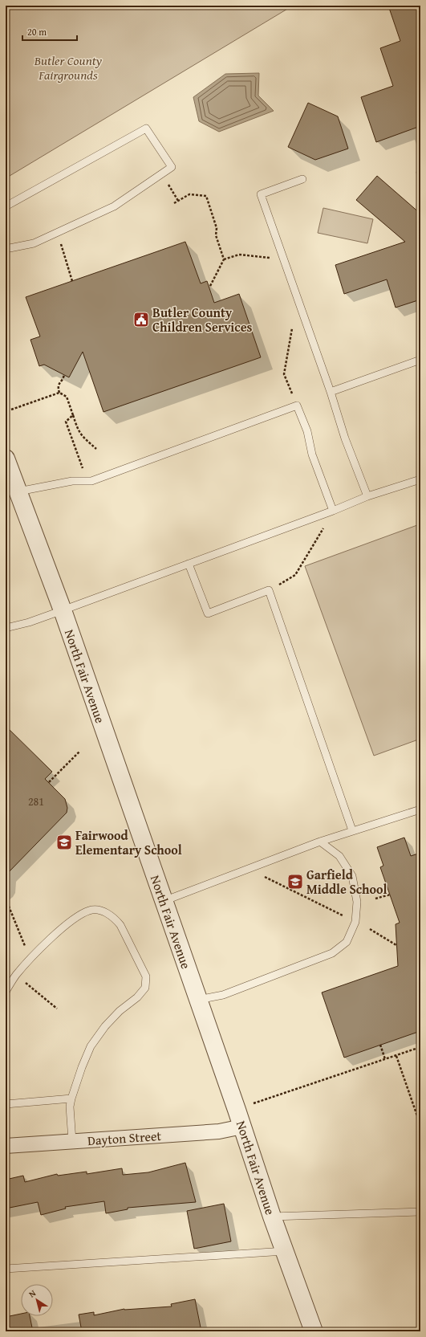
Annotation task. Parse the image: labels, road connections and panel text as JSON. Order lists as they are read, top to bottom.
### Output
{
  "streets": {
    "street": ["North Fair Avenue", "Dayton Street"]
  },
  "crossings": [
    ["North Fair Avenue", "Dayton Street"]
  ],
  "parks": ["Butler County Fairgrounds"],
  "places": {
    "public building": ["Butler County Children Services"],
    "school or university": ["Fairwood Elementary School", "Garfield Middle School"]
  },
  "house_numbers": ["281"],
  "scale_bar": "20 m",
  "north": "top left"
}
